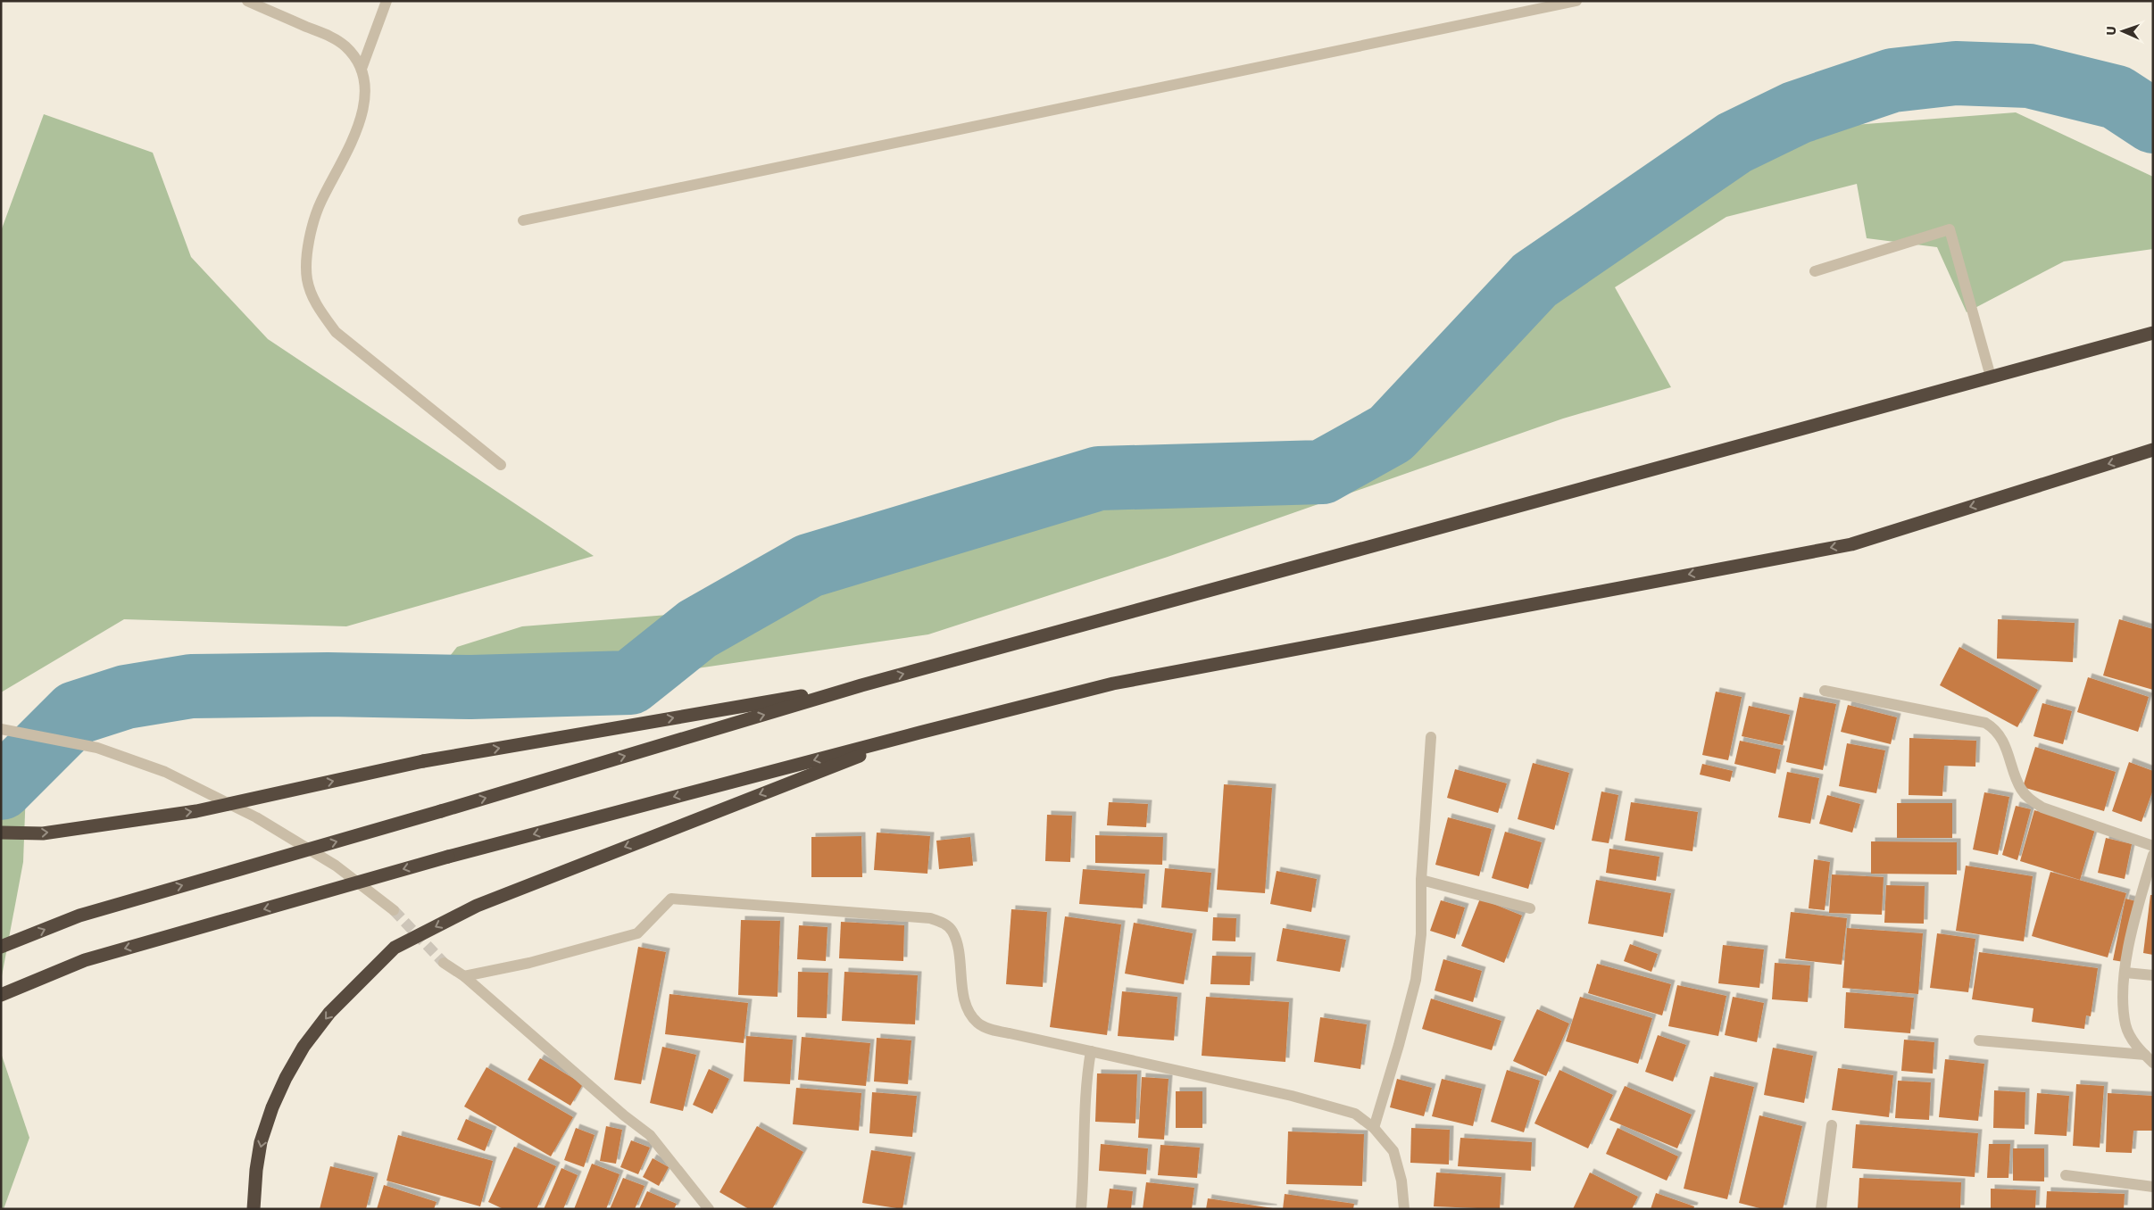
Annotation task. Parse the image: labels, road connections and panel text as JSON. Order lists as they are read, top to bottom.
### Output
{
  "north": "left"
}
